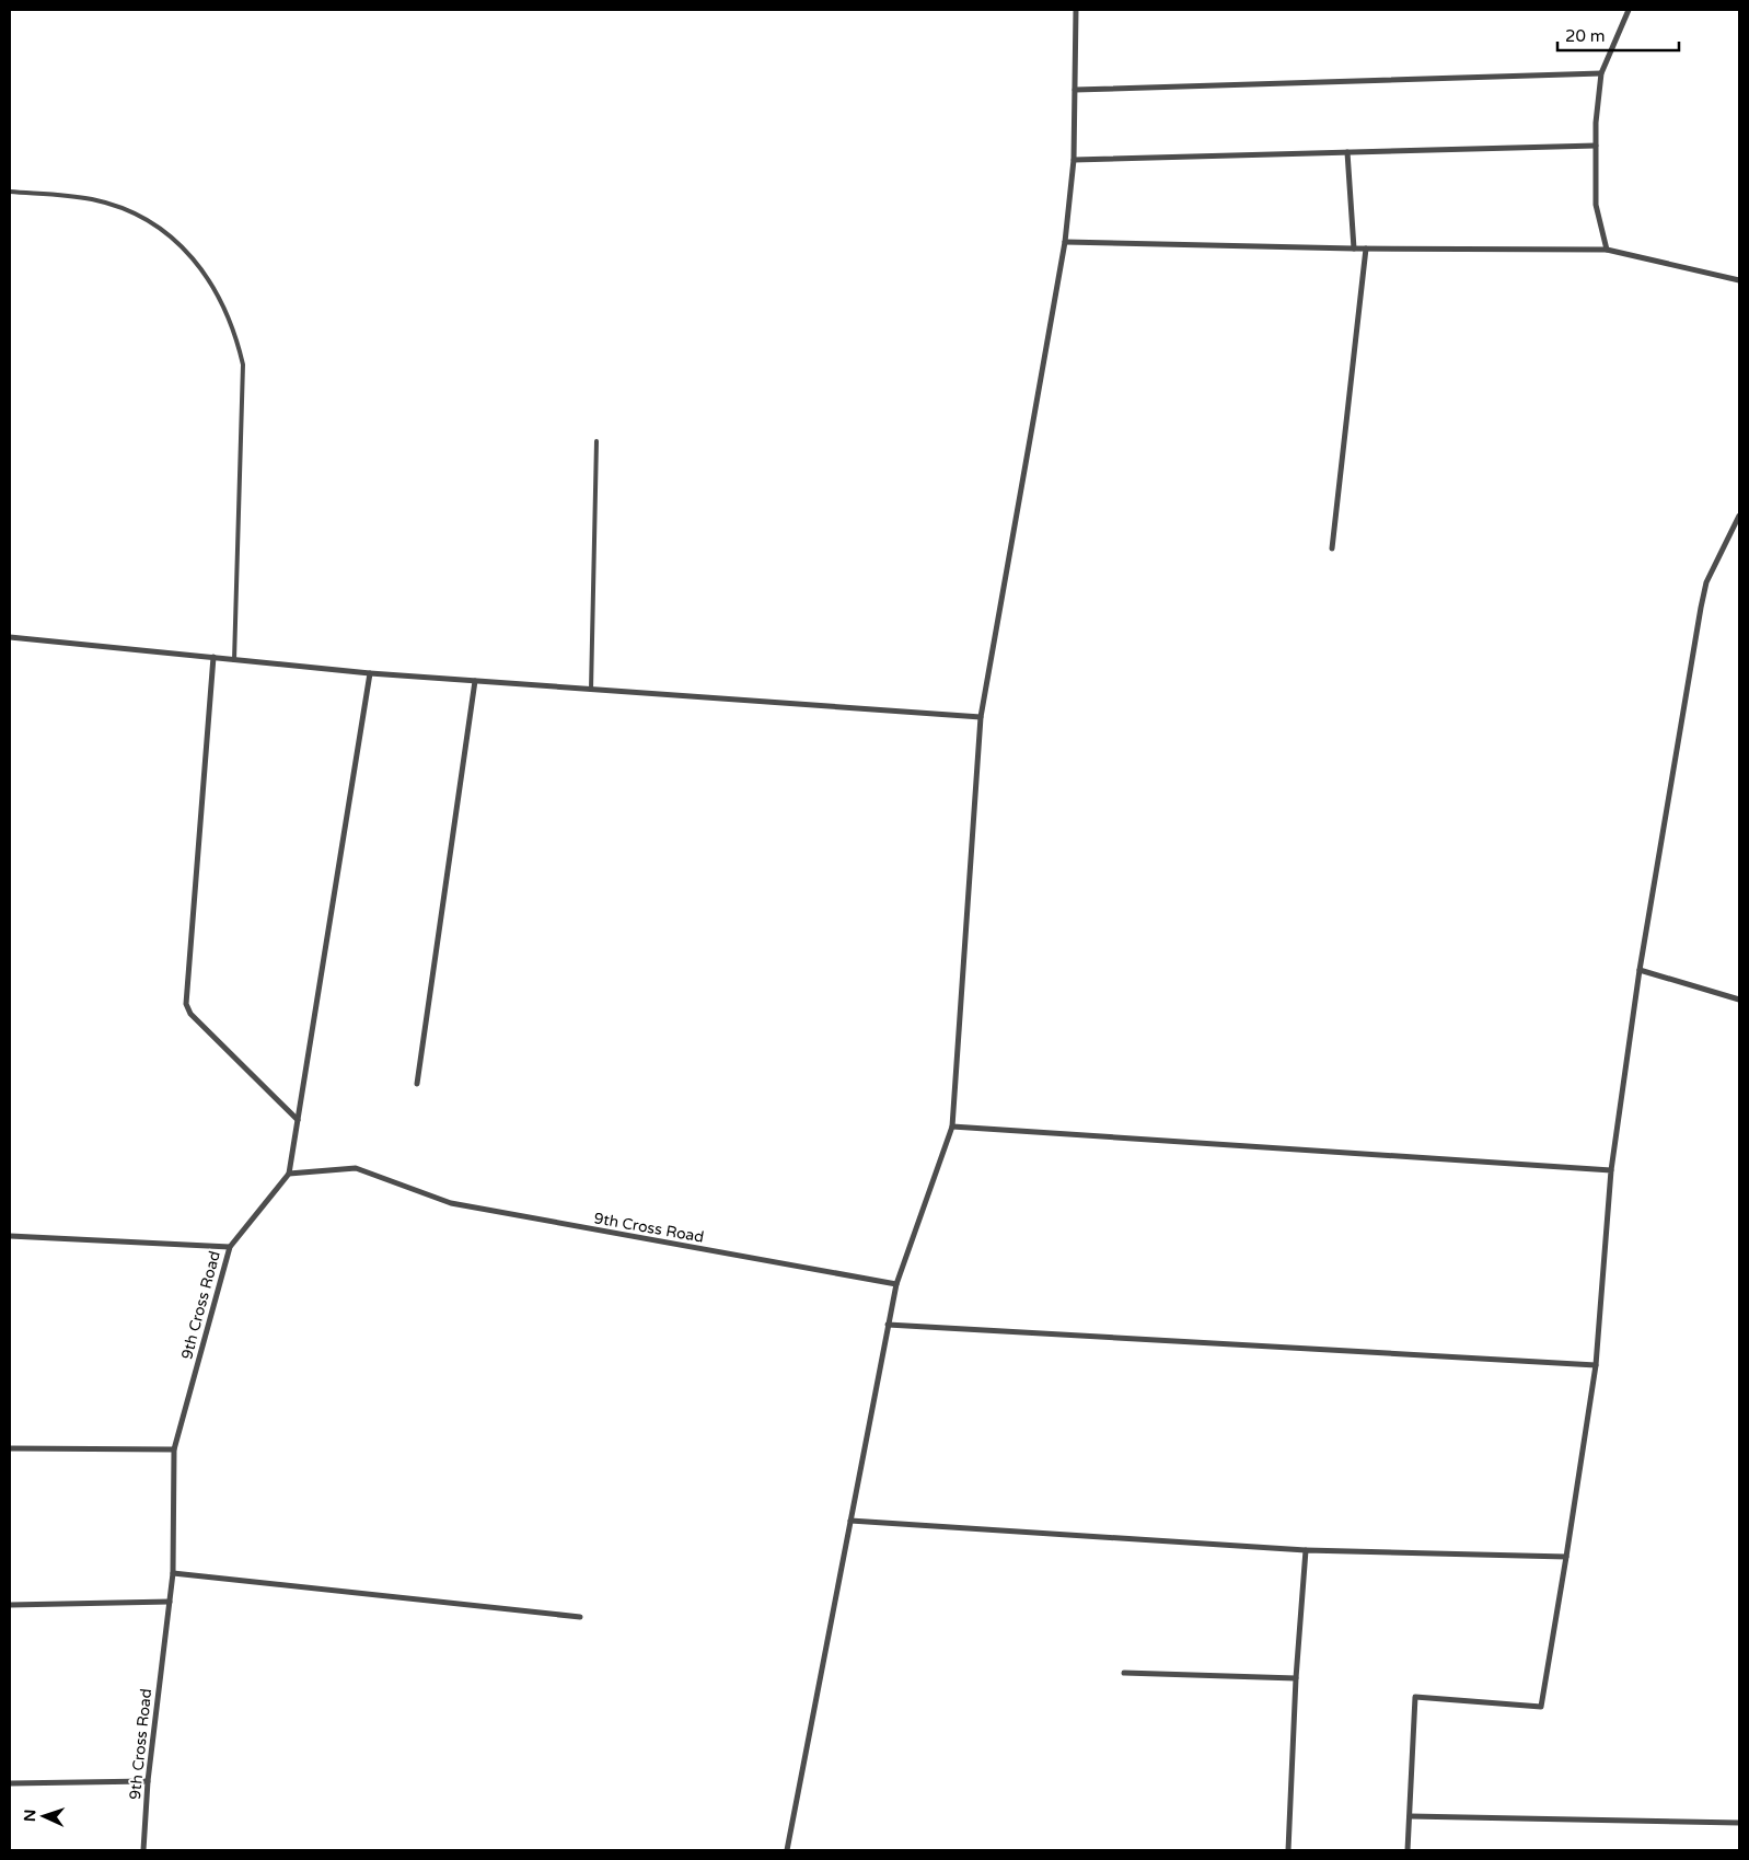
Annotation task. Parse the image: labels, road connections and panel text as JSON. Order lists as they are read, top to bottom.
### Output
{
  "streets": {
    "street": ["9th Cross Road"]
  },
  "scale_bar": "20 m",
  "north": "left"
}
